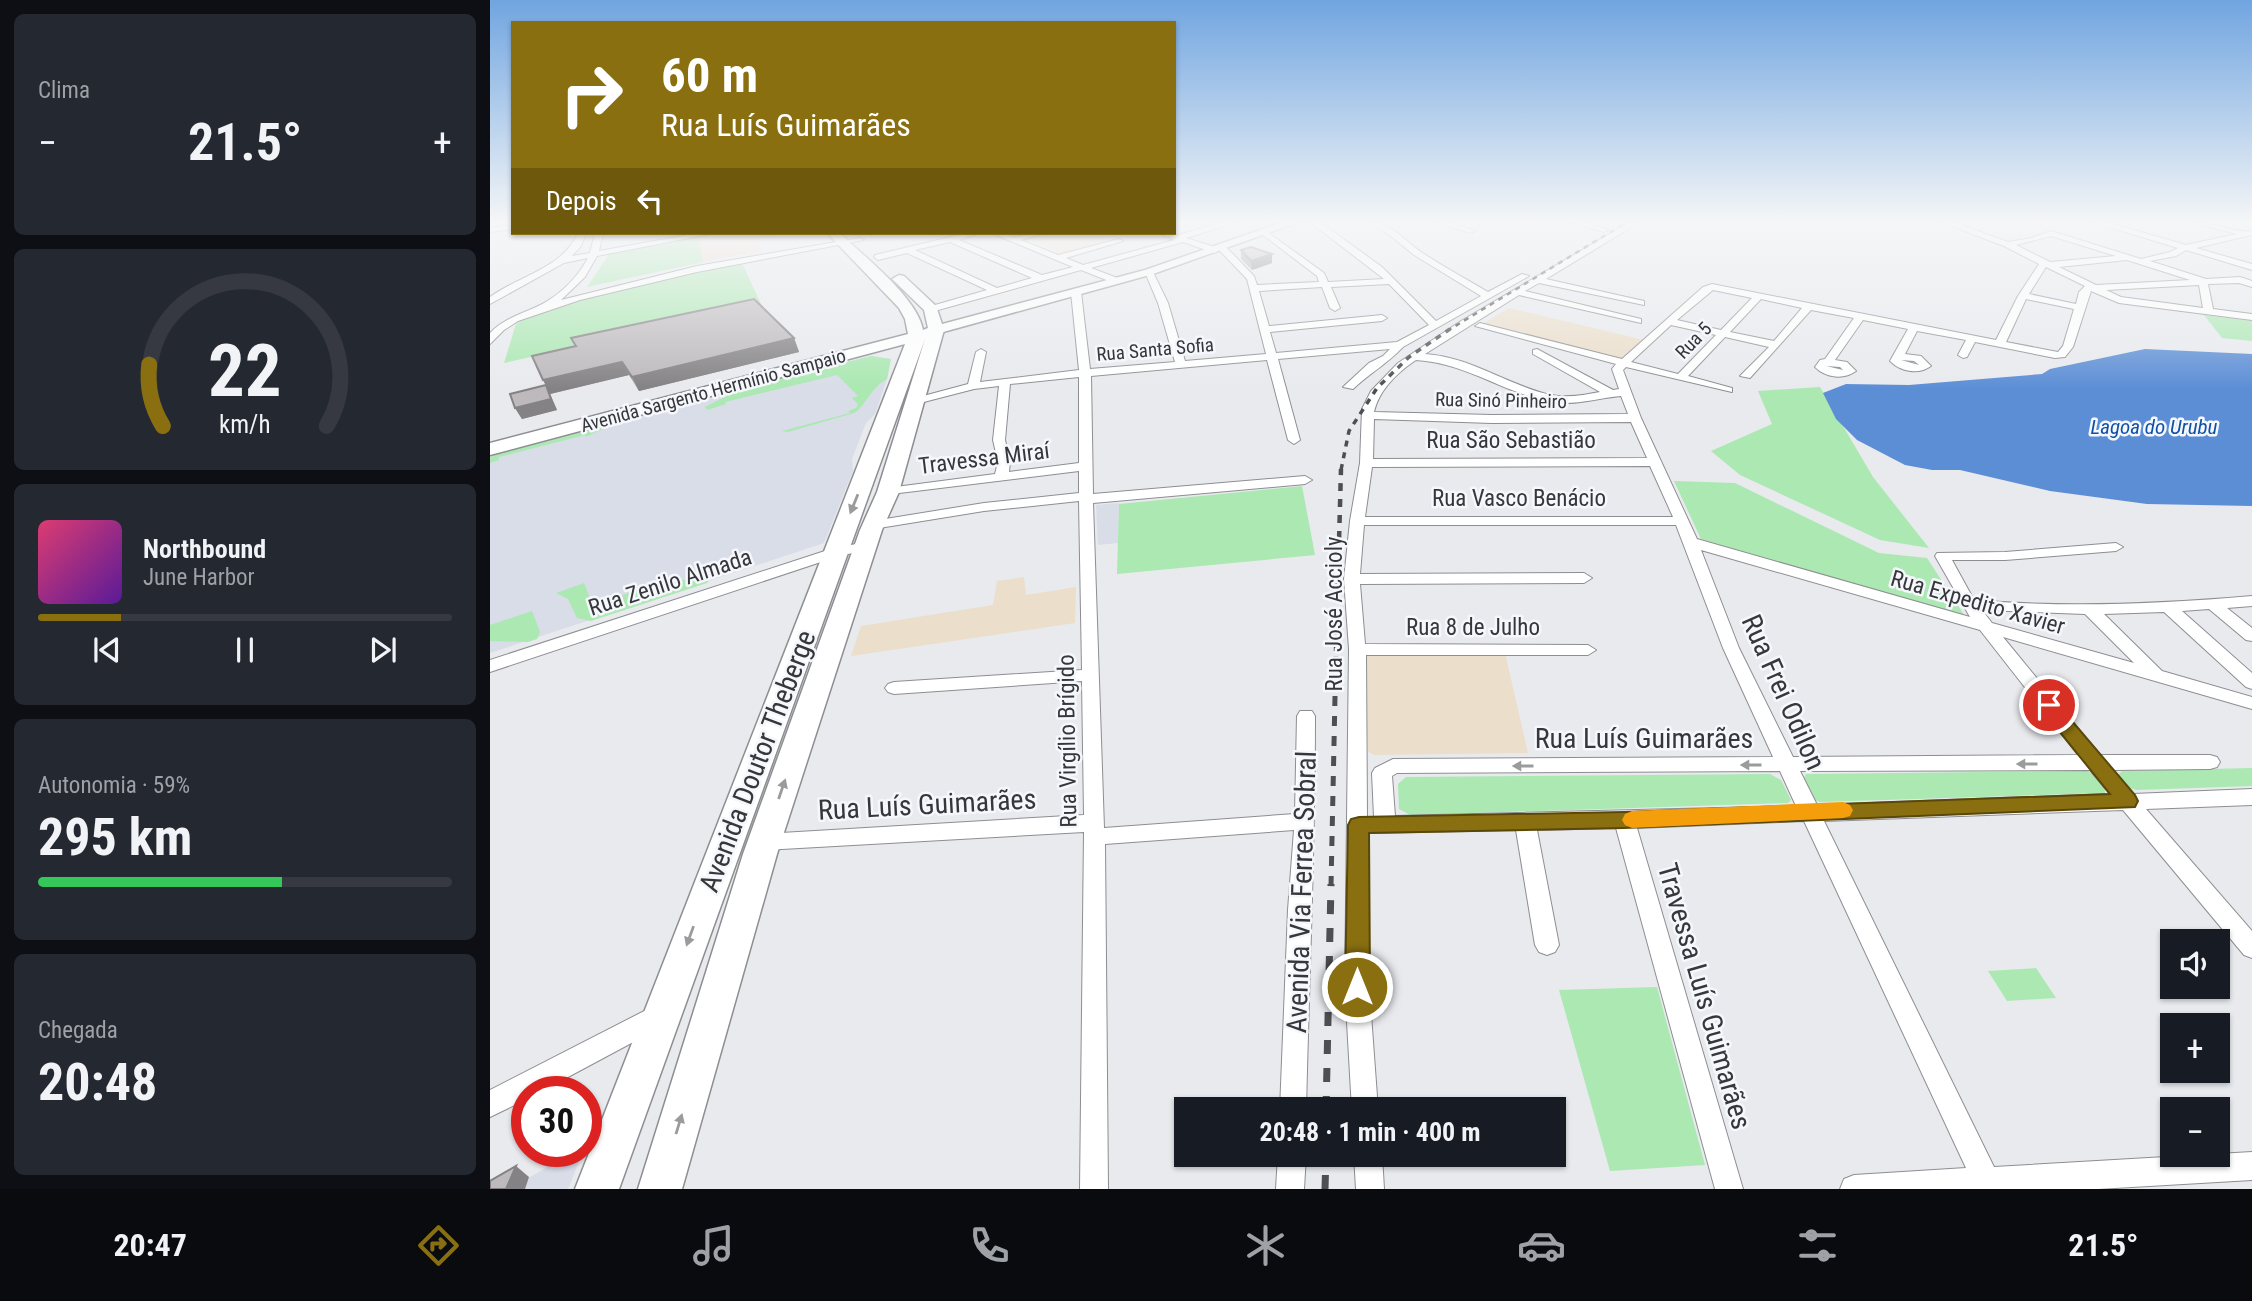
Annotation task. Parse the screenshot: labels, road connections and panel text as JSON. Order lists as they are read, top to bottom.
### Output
{
  "streets": {
    "main road": ["Avenida Sargento Hermínio Sampaio", "Avenida Doutor Theberge"],
    "street": [
      "Rua 5",
      "Rua Santa Sofia",
      "Rua Sinó Pinheiro",
      "Rua São Sebastião",
      "Travessa Miraí",
      "Rua Vasco Benácio",
      "Rua Zenilo Almada",
      "Rua Expedito Xavier",
      "Rua José Accioly",
      "Rua 8 de Julho",
      "Rua Frei Odilon",
      "Rua Luís Guimarães",
      "Rua Virgílio Brígido",
      "Avenida Via Ferrea Sobral",
      "Travessa Luís Guimarães"
    ]
  },
  "crossings": [
    ["Rua Santa Sofia", "Rua Virgílio Brígido"],
    ["Rua Santa Sofia", "Avenida Doutor Theberge"],
    ["Avenida Sargento Hermínio Sampaio", "Rua Virgílio Brígido"],
    ["Avenida Sargento Hermínio Sampaio", "Avenida Doutor Theberge"],
    ["Rua Sinó Pinheiro", "Rua José Accioly"],
    ["Rua Sinó Pinheiro", "Rua Frei Odilon"],
    ["Rua São Sebastião", "Rua José Accioly"],
    ["Rua São Sebastião", "Rua Frei Odilon"],
    ["Travessa Miraí", "Rua Virgílio Brígido"],
    ["Travessa Miraí", "Avenida Doutor Theberge"],
    ["Rua Vasco Benácio", "Rua José Accioly"],
    ["Rua Vasco Benácio", "Rua Frei Odilon"],
    ["Rua Zenilo Almada", "Avenida Doutor Theberge"],
    ["Rua Expedito Xavier", "Rua Frei Odilon"],
    ["Rua José Accioly", "Rua 8 de Julho"],
    ["Rua Frei Odilon", "Rua Luís Guimarães"],
    ["Rua Luís Guimarães", "Rua Virgílio Brígido"],
    ["Rua Luís Guimarães", "Avenida Doutor Theberge"],
    ["Rua Luís Guimarães", "Avenida Via Ferrea Sobral"]
  ],
  "water": ["Lagoa do Urubu"],
  "page": {
    "tile": [
      "Clima",
      ["Autonomia · 59%", "295 km"],
      ["Chegada", "20:48"]
    ],
    "turn": ["60 m", "Rua Luís Guimarães"],
    "heat": ["−", "21.5°", "+"],
    "then": "Depois",
    "song": ["Northbound", "June Harbor"],
    "map_buttons": ["+", "−"],
    "limit": "30",
    "trip": "20:48 · 1 min · 400 m",
    "tabs": ["20:47", "21.5°"],
    "gauge": ["22", "km/h"]
  }
}
